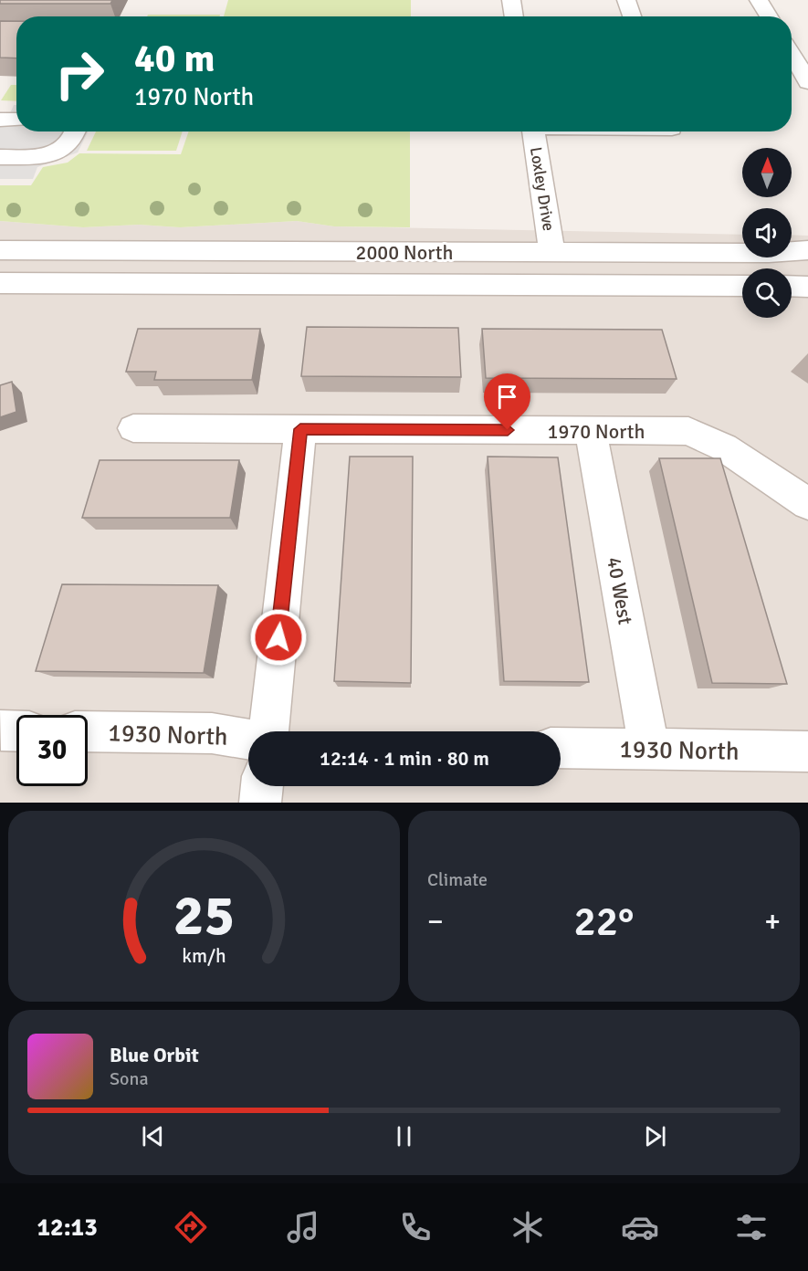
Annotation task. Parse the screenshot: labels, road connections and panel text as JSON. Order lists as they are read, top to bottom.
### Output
{
  "streets": {
    "street": [
      "Loxley Drive",
      "2000 North",
      "1970 North",
      "40 West",
      "1930 North"
    ]
  },
  "crossings": [
    ["Loxley Drive", "2000 North"],
    ["1970 North", "40 West"],
    ["40 West", "1930 North"]
  ],
  "north": "top",
  "page": {
    "turn": ["40 m", "1970 North"],
    "limit": "30",
    "trip": "12:14 · 1 min · 80 m",
    "tile": "Climate",
    "heat": ["−", "22°", "+"],
    "song": ["Blue Orbit", "Sona"],
    "tabs": "12:13",
    "gauge": ["25", "km/h"]
  }
}
